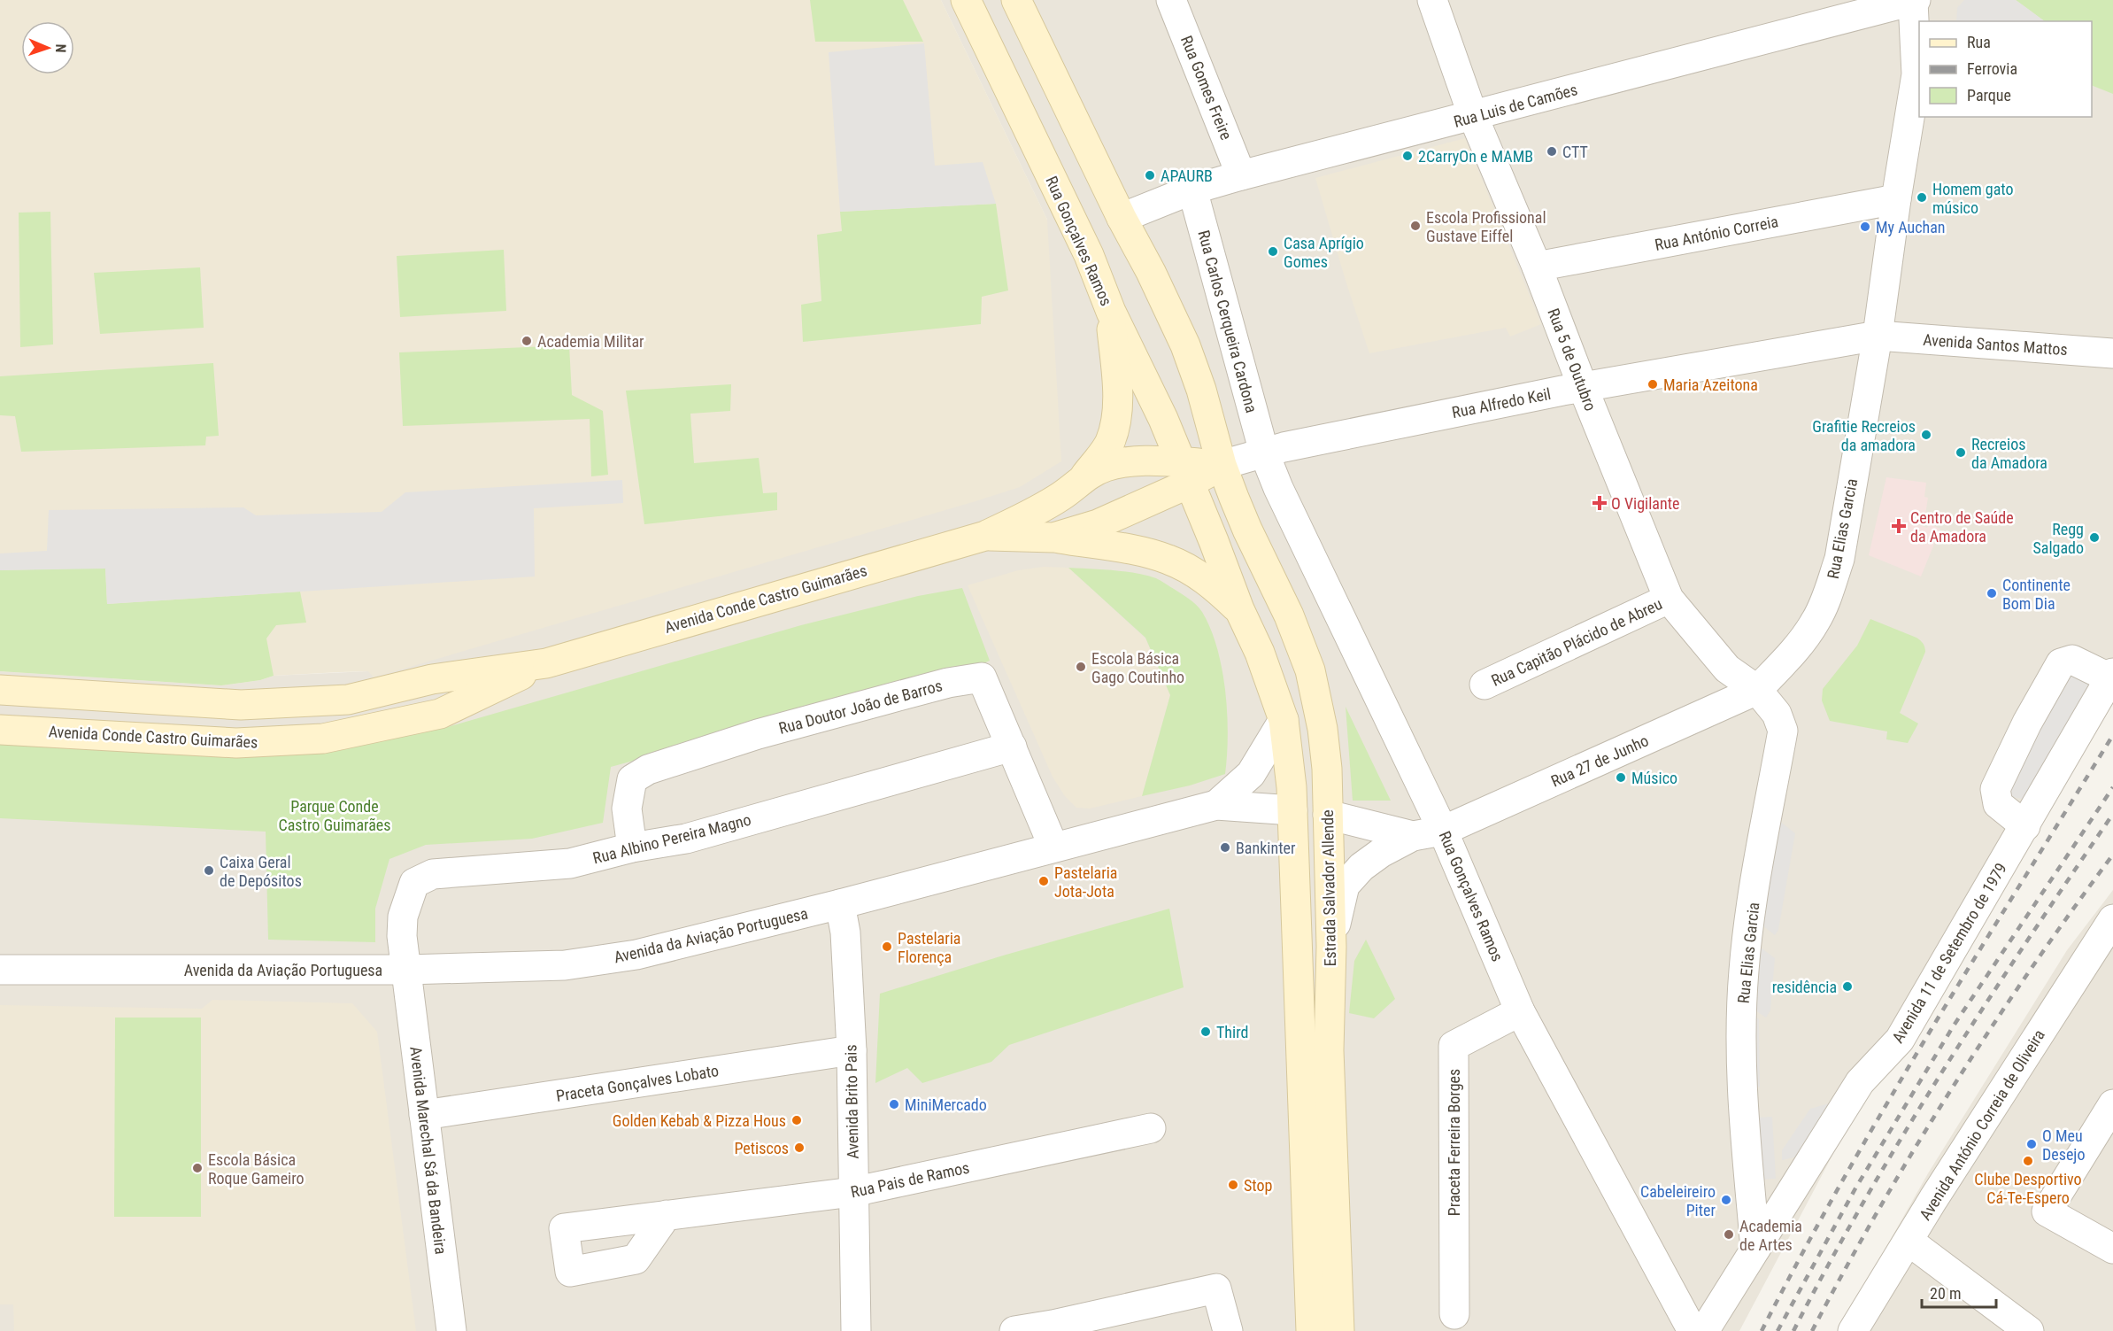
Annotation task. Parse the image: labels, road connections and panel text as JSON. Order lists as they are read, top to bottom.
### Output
{
  "streets": {
    "main road": ["Rua Gonçalves Ramos", "Avenida Conde Castro Guimarães", "Estrada Salvador Allende"],
    "street": [
      "Rua Gomes Freire",
      "Rua Luis de Camões",
      "Rua António Correia",
      "Rua Carlos Cerqueira Cardona",
      "Avenida Santos Mattos",
      "Rua 5 de Outubro",
      "Rua Alfredo Keil",
      "Rua Elias Garcia",
      "Rua Capitão Plácido de Abreu",
      "Rua Doutor João de Barros",
      "Rua 27 de Junho",
      "Rua Albino Pereira Magno",
      "Avenida da Aviação Portuguesa",
      "Avenida 11 de Setembro de 1979",
      "Praceta Gonçalves Lobato",
      "Avenida Brito Pais",
      "Avenida António Correia de Oliveira",
      "Praceta Ferreira Borges",
      "Avenida Marechal Sá da Bandeira",
      "Rua Pais de Ramos"
    ]
  },
  "crossings": [
    ["Rua Gomes Freire", "Rua Luis de Camões"],
    ["Rua Luis de Camões", "Rua Carlos Cerqueira Cardona"],
    ["Rua Luis de Camões", "Rua 5 de Outubro"],
    ["Rua Luis de Camões", "Rua Elias Garcia"],
    ["Rua António Correia", "Rua 5 de Outubro"],
    ["Rua António Correia", "Rua Elias Garcia"],
    ["Rua Gonçalves Ramos", "Rua Carlos Cerqueira Cardona"],
    ["Rua Gonçalves Ramos", "Rua Alfredo Keil"],
    ["Rua Gonçalves Ramos", "Avenida Conde Castro Guimarães"],
    ["Rua Gonçalves Ramos", "Rua 27 de Junho"],
    ["Rua Gonçalves Ramos", "Estrada Salvador Allende"],
    ["Rua Gonçalves Ramos", "Praceta Ferreira Borges"],
    ["Rua Carlos Cerqueira Cardona", "Rua Alfredo Keil"],
    ["Avenida Santos Mattos", "Rua Alfredo Keil"],
    ["Avenida Santos Mattos", "Rua Elias Garcia"],
    ["Rua 5 de Outubro", "Rua Alfredo Keil"],
    ["Rua 5 de Outubro", "Rua Elias Garcia"],
    ["Rua 5 de Outubro", "Rua Capitão Plácido de Abreu"],
    ["Rua 5 de Outubro", "Rua 27 de Junho"],
    ["Rua Alfredo Keil", "Rua Elias Garcia"],
    ["Rua Alfredo Keil", "Avenida Conde Castro Guimarães"],
    ["Rua Alfredo Keil", "Estrada Salvador Allende"],
    ["Rua Elias Garcia", "Rua 27 de Junho"],
    ["Rua Elias Garcia", "Avenida 11 de Setembro de 1979"],
    ["Avenida Conde Castro Guimarães", "Estrada Salvador Allende"],
    ["Rua Doutor João de Barros", "Rua Albino Pereira Magno"],
    ["Rua Doutor João de Barros", "Avenida da Aviação Portuguesa"],
    ["Rua Albino Pereira Magno", "Avenida da Aviação Portuguesa"],
    ["Rua Albino Pereira Magno", "Avenida Marechal Sá da Bandeira"],
    ["Estrada Salvador Allende", "Avenida da Aviação Portuguesa"],
    ["Avenida da Aviação Portuguesa", "Avenida Brito Pais"],
    ["Avenida da Aviação Portuguesa", "Avenida Marechal Sá da Bandeira"],
    ["Praceta Gonçalves Lobato", "Avenida Brito Pais"],
    ["Praceta Gonçalves Lobato", "Avenida Marechal Sá da Bandeira"],
    ["Avenida Brito Pais", "Rua Pais de Ramos"]
  ],
  "parks": ["Parque Conde Castro Guimarães"],
  "places": {
    "other": [
      "CTT",
      "2CarryOn e MAMB",
      "APAURB",
      "Homem gato músico",
      "Escola Profissional Gustave Eiffel",
      "My Auchan",
      "Casa Aprígio Gomes",
      "Academia Militar",
      "Maria Azeitona",
      "Grafitie Recreios da amadora",
      "Recreios da Amadora",
      "Regg Salgado",
      "Continente Bom Dia",
      "Escola Básica Gago Coutinho",
      "Músico",
      "Bankinter",
      "Caixa Geral de Depósitos",
      "Pastelaria Jota-Jota",
      "Pastelaria Florença",
      "residência",
      "Third",
      "MiniMercado",
      "Golden Kebab & Pizza Hous",
      "O Meu Desejo",
      "Petiscos",
      "Clube Desportivo Cá-Te-Espero",
      "Escola Básica Roque Gameiro",
      "Stop",
      "Cabeleireiro Piter",
      "Academia de Artes"
    ],
    "health": ["O Vigilante", "Centro de Saúde da Amadora"]
  },
  "legend": ["Rua", "Ferrovia", "Parque"],
  "scale_bar": "20 m",
  "north": "right"
}
